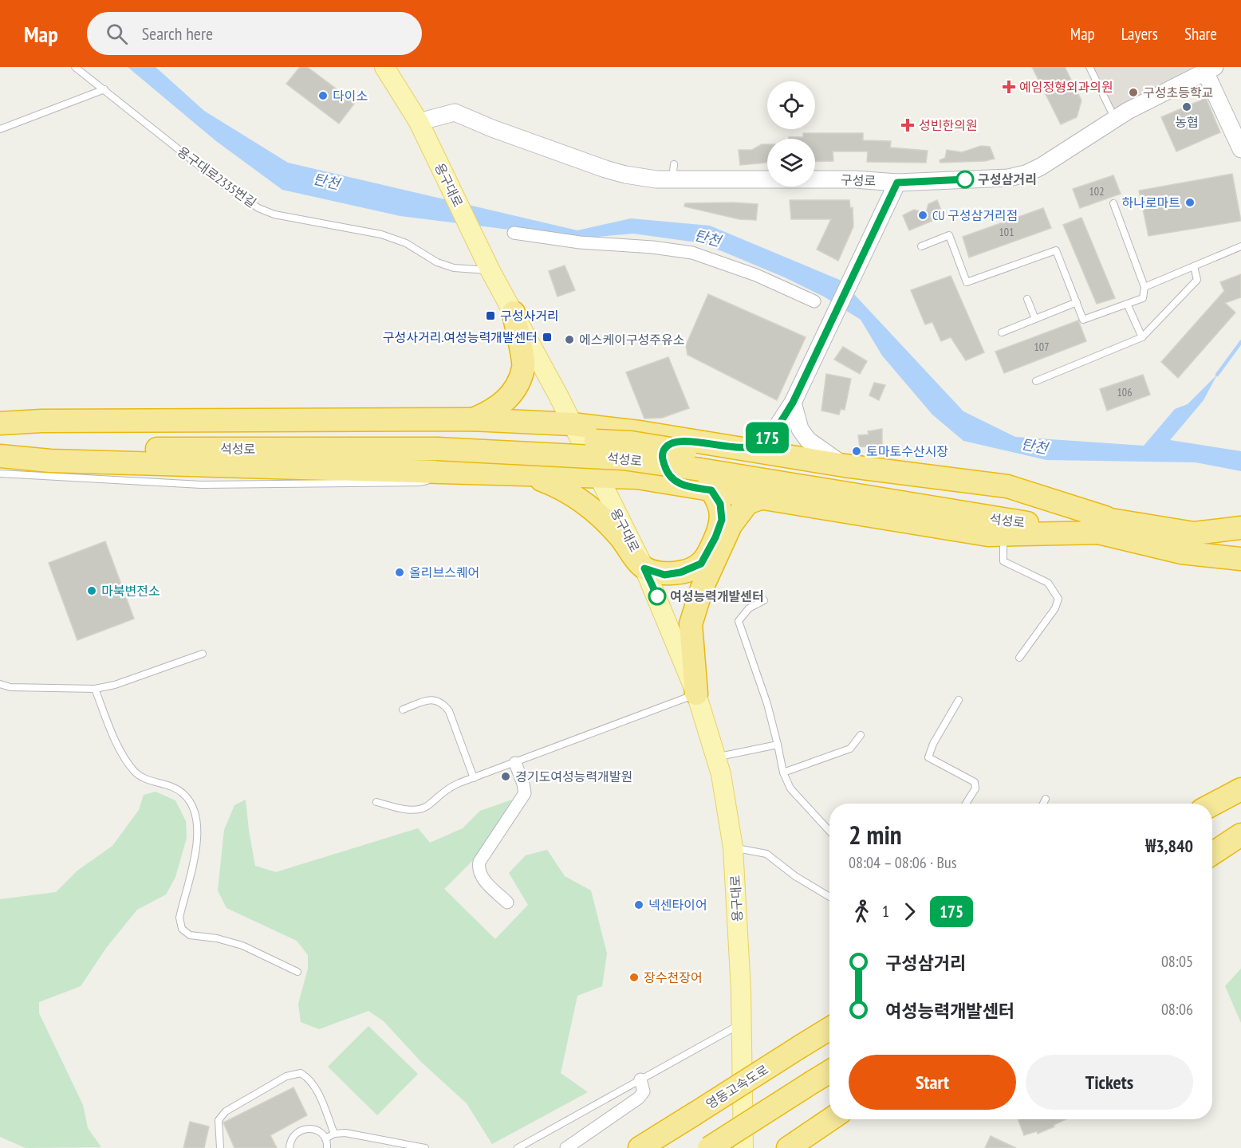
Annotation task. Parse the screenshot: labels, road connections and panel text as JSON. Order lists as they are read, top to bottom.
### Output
{
  "streets": {
    "highway": ["석성로", "영동고속도로"],
    "main road": ["구성로", "용구대로"],
    "lane": ["용구대로2335번길"]
  },
  "crossings": [
    ["용구대로2335번길", "용구대로"],
    ["구성로", "용구대로"]
  ],
  "water": ["탄천"],
  "places": {
    "health": ["예임정형외과의원", "성빈한의원"],
    "other": [
      "구성초등학교",
      "다이소",
      "농협",
      "구성삼거리",
      "하나로마트",
      "CU 구성삼거리점",
      "에스케이구성주유소",
      "토마토수산시장",
      "올리브스퀘어",
      "마북변전소",
      "여성능력개발센터",
      "경기도여성능력개발원",
      "넥센타이어",
      "장수천장어"
    ],
    "transit": ["구성사거리", "구성사거리.여성능력개발센터"]
  },
  "lines": ["bus line 175"],
  "house_numbers": [
    "102",
    "101",
    "107",
    "106"
  ],
  "page": {
    "header": "Map",
    "search": "Search here",
    "nav": ["Map", "Layers", "Share"],
    "on_map": "175",
    "heading": ["2 min", "08:04 – 08:06 · Bus", "₩3,840"],
    "legs": ["1", "175"],
    "list": [
      {
        "name": "구성삼거리",
        "value": "08:05"
      },
      {
        "name": "여성능력개발센터",
        "value": "08:06"
      }
    ],
    "buttons": ["Start", "Tickets"]
  }
}
